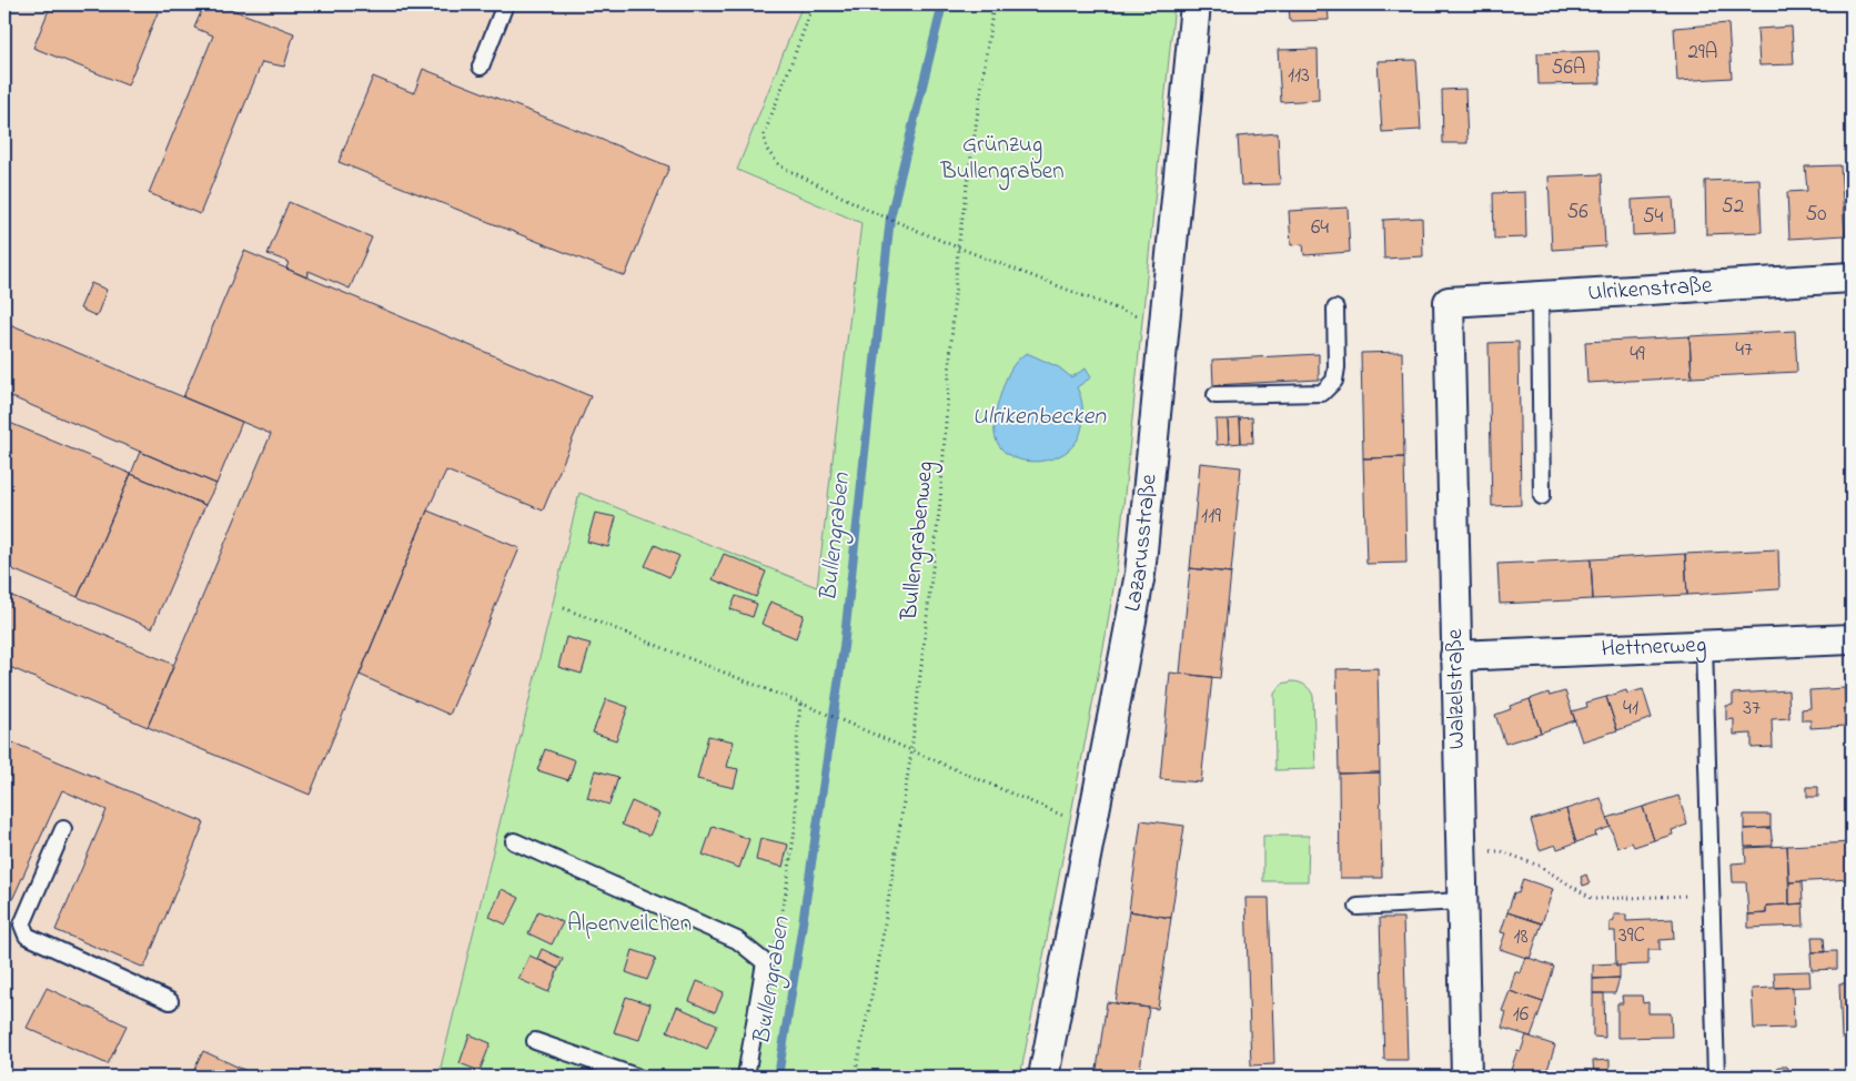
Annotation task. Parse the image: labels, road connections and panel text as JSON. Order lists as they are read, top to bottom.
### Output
{
  "streets": {
    "street": [
      "Ulrikenstraße",
      "Lazarusstraße",
      "Hettnerweg",
      "Walzelstraße"
    ],
    "path": ["Bullengrabenweg"]
  },
  "crossings": [
    ["Ulrikenstraße", "Walzelstraße"],
    ["Hettnerweg", "Walzelstraße"]
  ],
  "water": ["Ulrikenbecken", "Bullengraben"],
  "parks": ["Grünzug Bullengraben", "Alpenveilchen"],
  "house_numbers": [
    "29A",
    "56A",
    "113",
    "52",
    "56",
    "50",
    "54",
    "64",
    "47",
    "49",
    "119",
    "41",
    "37",
    "39C",
    "18",
    "16"
  ]
}
